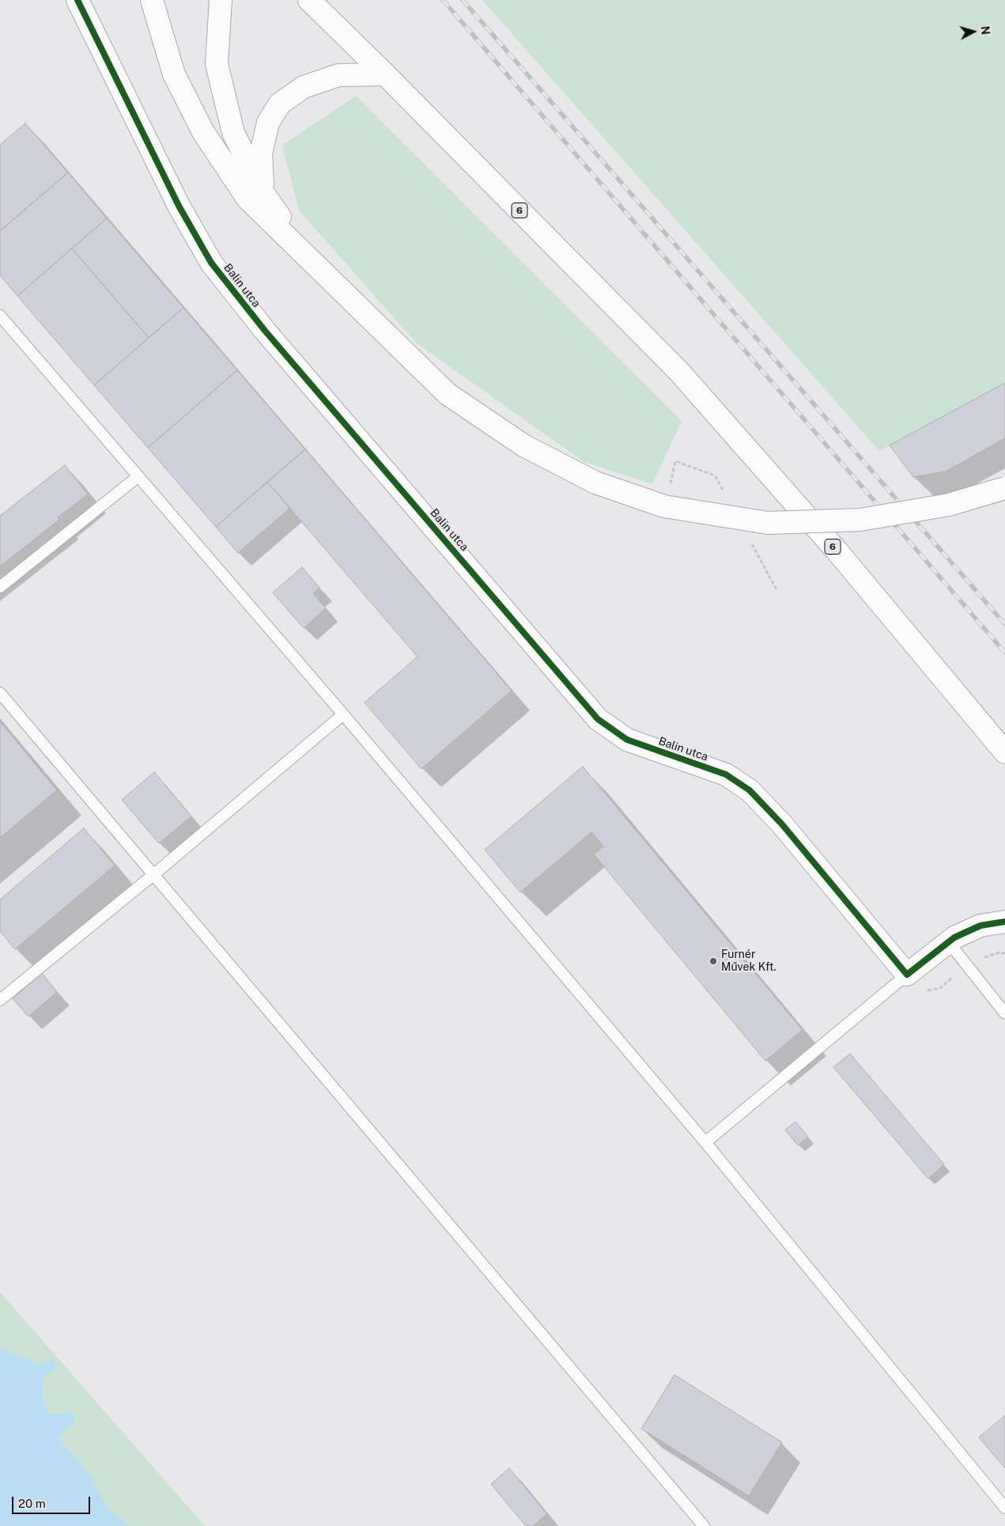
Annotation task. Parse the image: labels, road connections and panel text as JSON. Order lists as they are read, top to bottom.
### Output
{
  "streets": {
    "street": ["6", "Balin utca"]
  },
  "places": ["Furnér Művek Kft."],
  "scale_bar": "20 m",
  "north": "right"
}
